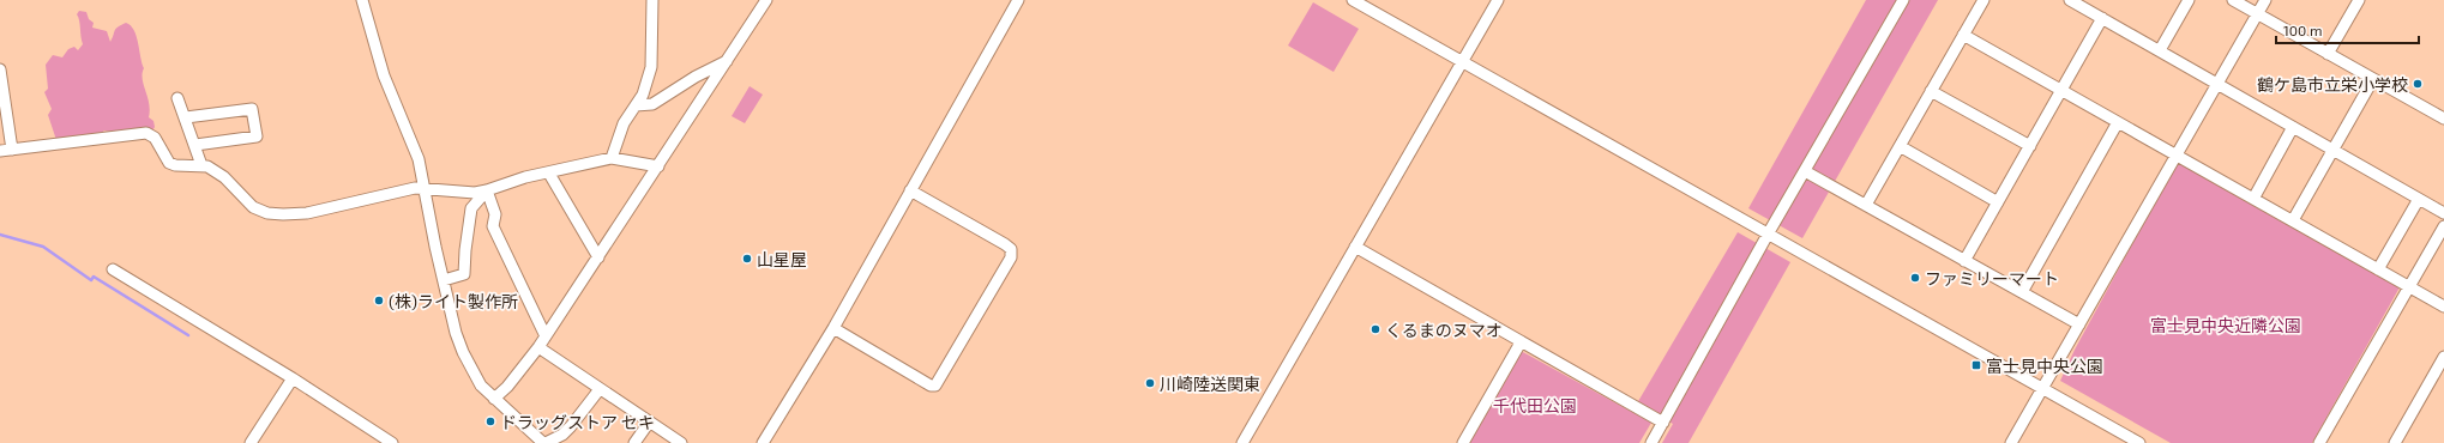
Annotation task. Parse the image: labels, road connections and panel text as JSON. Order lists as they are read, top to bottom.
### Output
{
  "parks": ["富士見中央近隣公園", "千代田公園"],
  "places": {
    "other": [
      "鶴ケ島市立栄小学校",
      "山星屋",
      "ファミリーマート",
      "(株)ライト製作所",
      "くるまのヌマオ",
      "川崎陸送関東",
      "ドラッグストア セキ"
    ],
    "transit": ["富士見中央公園"]
  },
  "scale_bar": "100 m"
}
